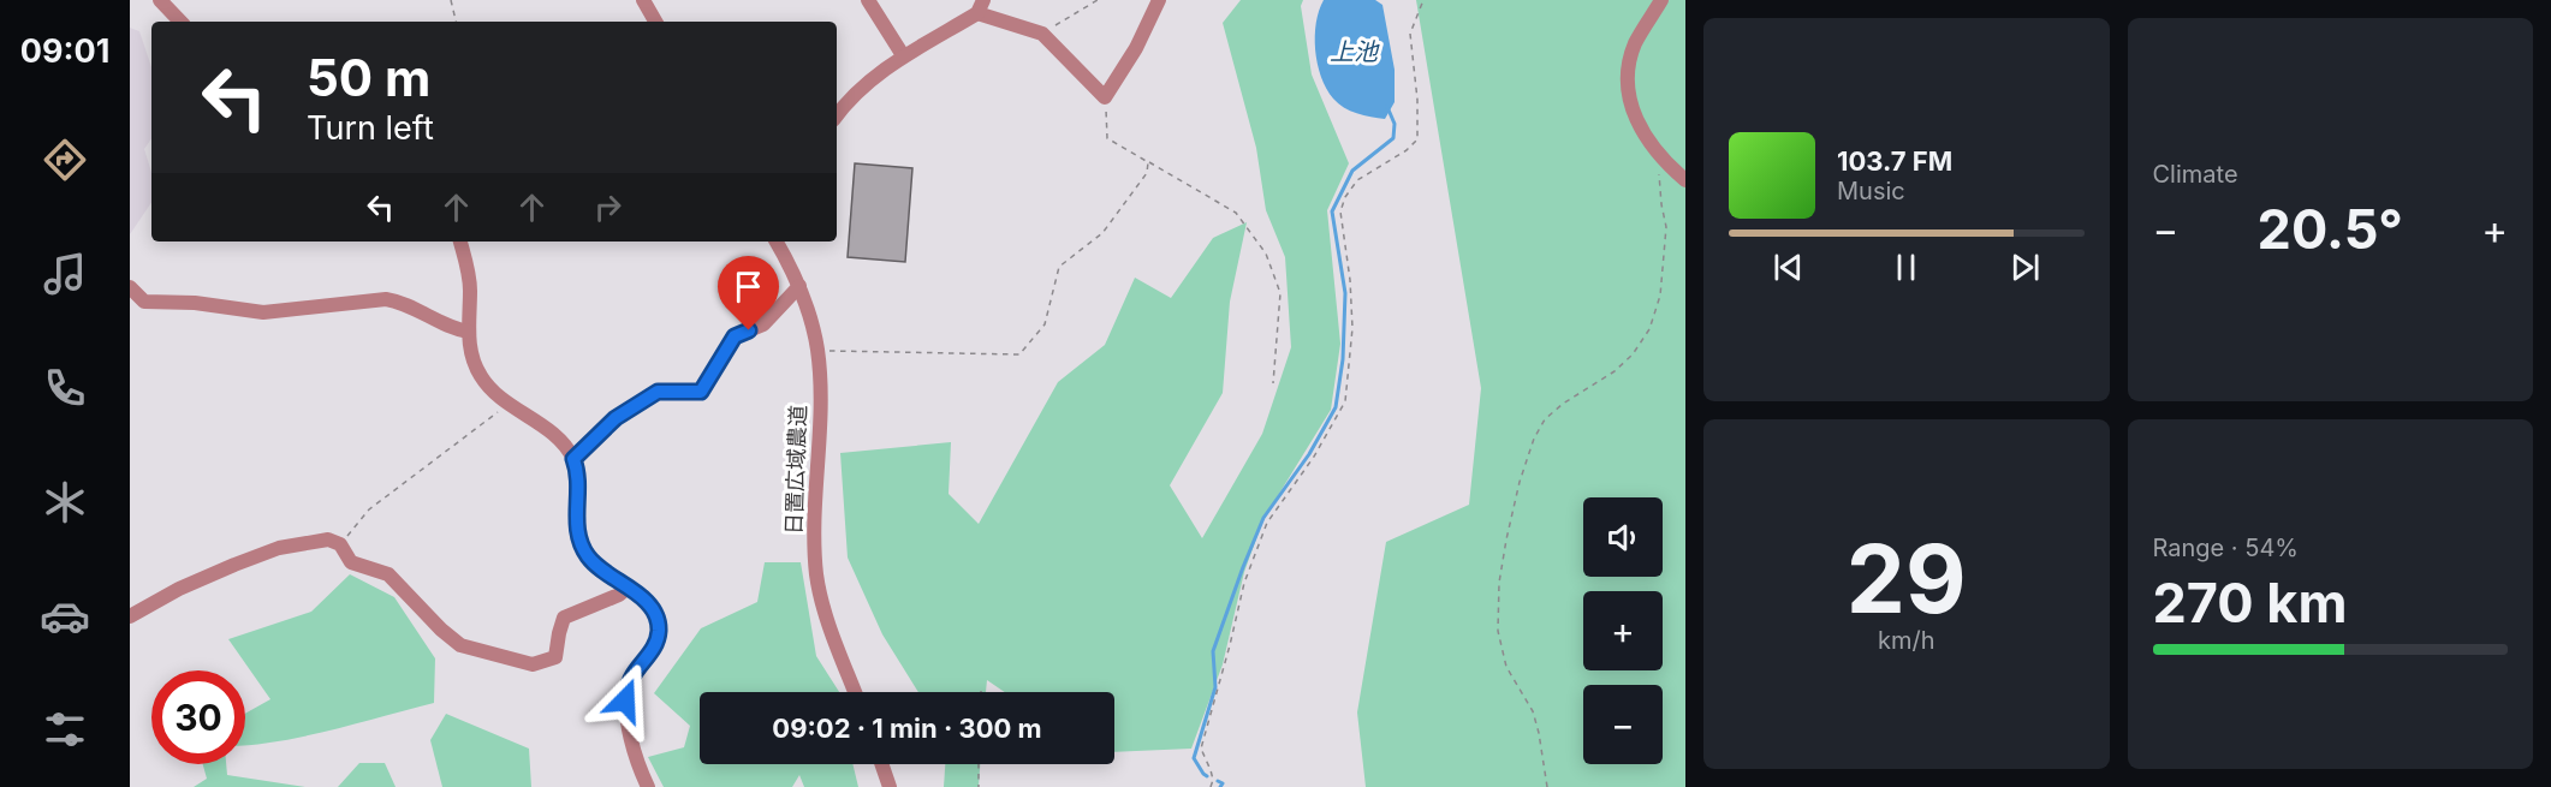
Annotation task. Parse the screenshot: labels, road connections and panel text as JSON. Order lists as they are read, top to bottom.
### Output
{
  "streets": {
    "street": ["日置広域農道"]
  },
  "water": ["上池"],
  "page": {
    "tabs": "09:01",
    "tile": [
      "Climate",
      ["29", "km/h"],
      ["Range · 54%", "270 km"]
    ],
    "turn": ["50 m", "Turn left"],
    "song": ["103.7 FM", "Music"],
    "heat": ["−", "20.5°", "+"],
    "map_buttons": ["+", "−"],
    "limit": "30",
    "trip": "09:02 · 1 min · 300 m"
  }
}
